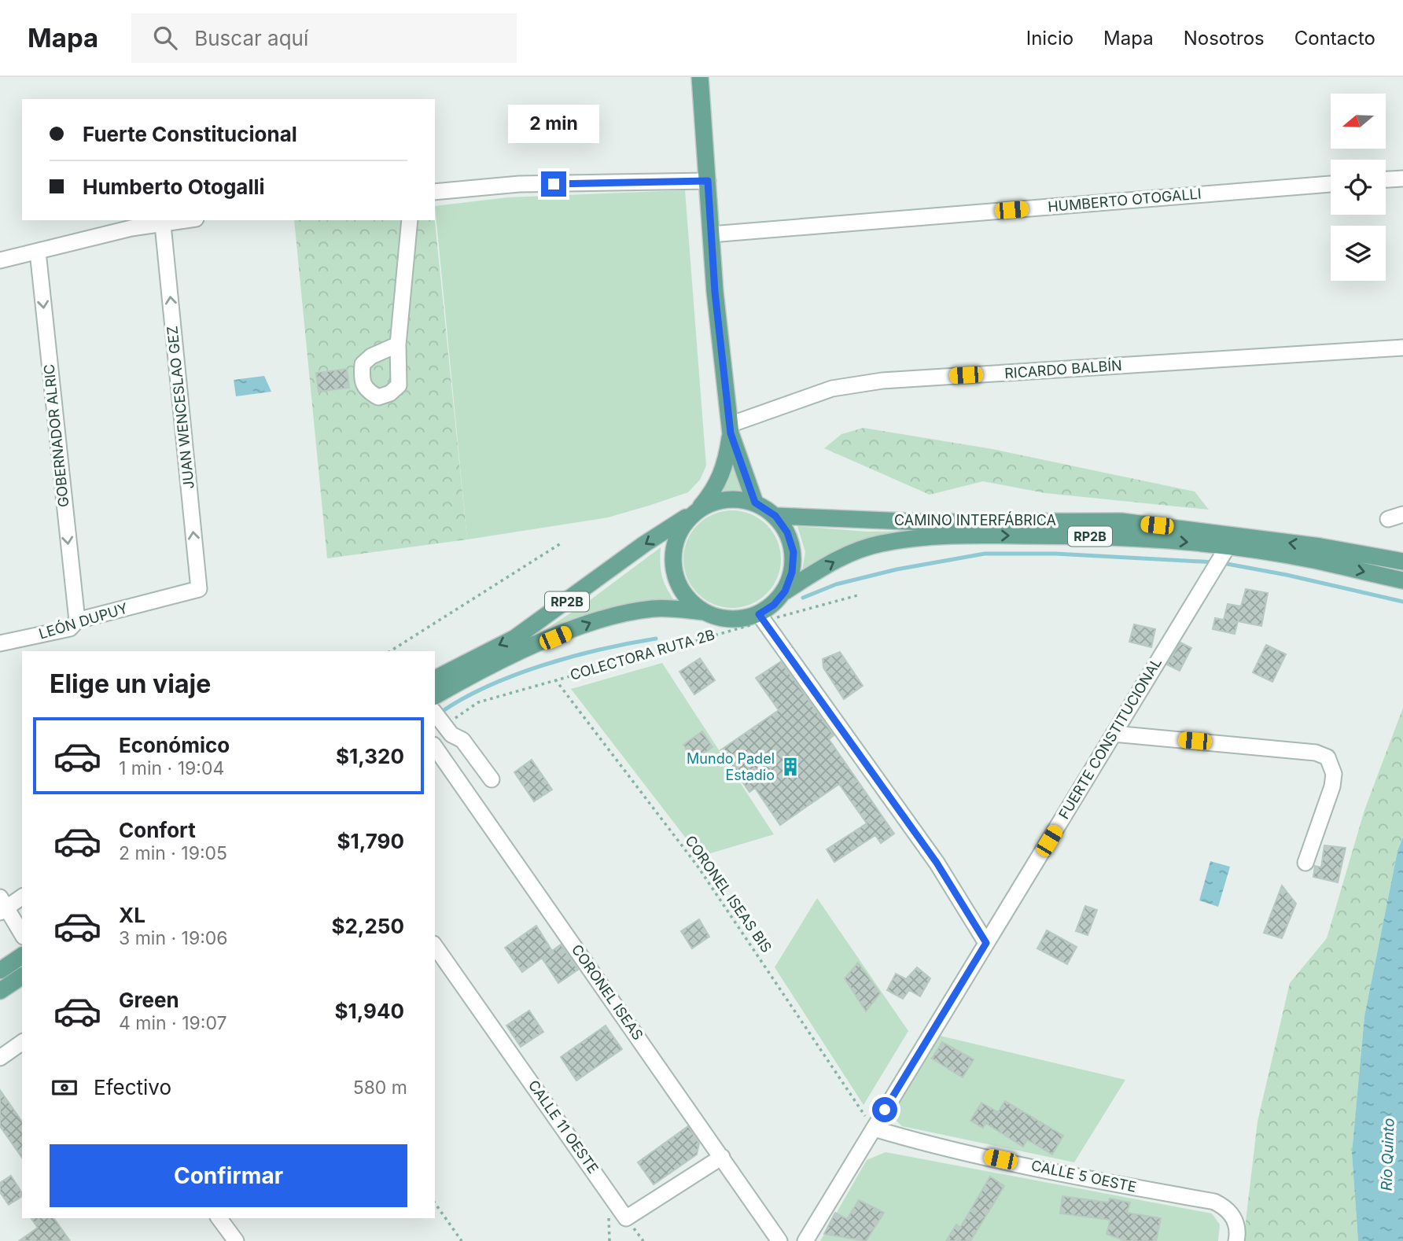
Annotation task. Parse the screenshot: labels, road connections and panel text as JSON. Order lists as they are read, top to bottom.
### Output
{
  "streets": {
    "main road": ["CAMINO INTERFÁBRICA", "RP2B"],
    "street": [
      "HUMBERTO OTOGALLI",
      "RICARDO BALBÍN",
      "JUAN WENCESLAO GEZ",
      "GOBERNADOR ALRIC",
      "LEÓN DUPUY",
      "FUERTE CONSTITUCIONAL",
      "CORONEL ISEAS",
      "CALLE 11 OESTE",
      "CALLE 5 OESTE"
    ],
    "path": ["COLECTORA RUTA 2B", "CORONEL ISEAS BIS"]
  },
  "crossings": [
    ["JUAN WENCESLAO GEZ", "LEÓN DUPUY"],
    ["GOBERNADOR ALRIC", "LEÓN DUPUY"],
    ["CAMINO INTERFÁBRICA", "COLECTORA RUTA 2B"],
    ["CAMINO INTERFÁBRICA", "FUERTE CONSTITUCIONAL"],
    ["COLECTORA RUTA 2B", "CORONEL ISEAS BIS"],
    ["FUERTE CONSTITUCIONAL", "CORONEL ISEAS BIS"],
    ["FUERTE CONSTITUCIONAL", "CALLE 5 OESTE"],
    ["CORONEL ISEAS BIS", "CALLE 5 OESTE"],
    ["CORONEL ISEAS", "CALLE 11 OESTE"]
  ],
  "one_way": ["JUAN WENCESLAO GEZ", "GOBERNADOR ALRIC"],
  "water": ["Río Quinto"],
  "places": {
    "building": ["Mundo Padel Estadio"]
  },
  "north": "left",
  "page": {
    "header": "Mapa",
    "search": "Buscar aquí",
    "nav": [
      "Inicio",
      "Mapa",
      "Nosotros",
      "Contacto"
    ],
    "banner": ["Fuerte Constitucional", "Humberto Otogalli"],
    "bubble": "2 min",
    "heading": "Elige un viaje",
    "list": [
      {
        "name": "Económico",
        "note": "1 min · 19:04",
        "value": "$1,320"
      },
      {
        "name": "Confort",
        "note": "2 min · 19:05",
        "value": "$1,790"
      },
      {
        "name": "XL",
        "note": "3 min · 19:06",
        "value": "$2,250"
      },
      {
        "name": "Green",
        "note": "4 min · 19:07",
        "value": "$1,940"
      }
    ],
    "pay": ["Efectivo", "580 m"],
    "buttons": "Confirmar"
  }
}
